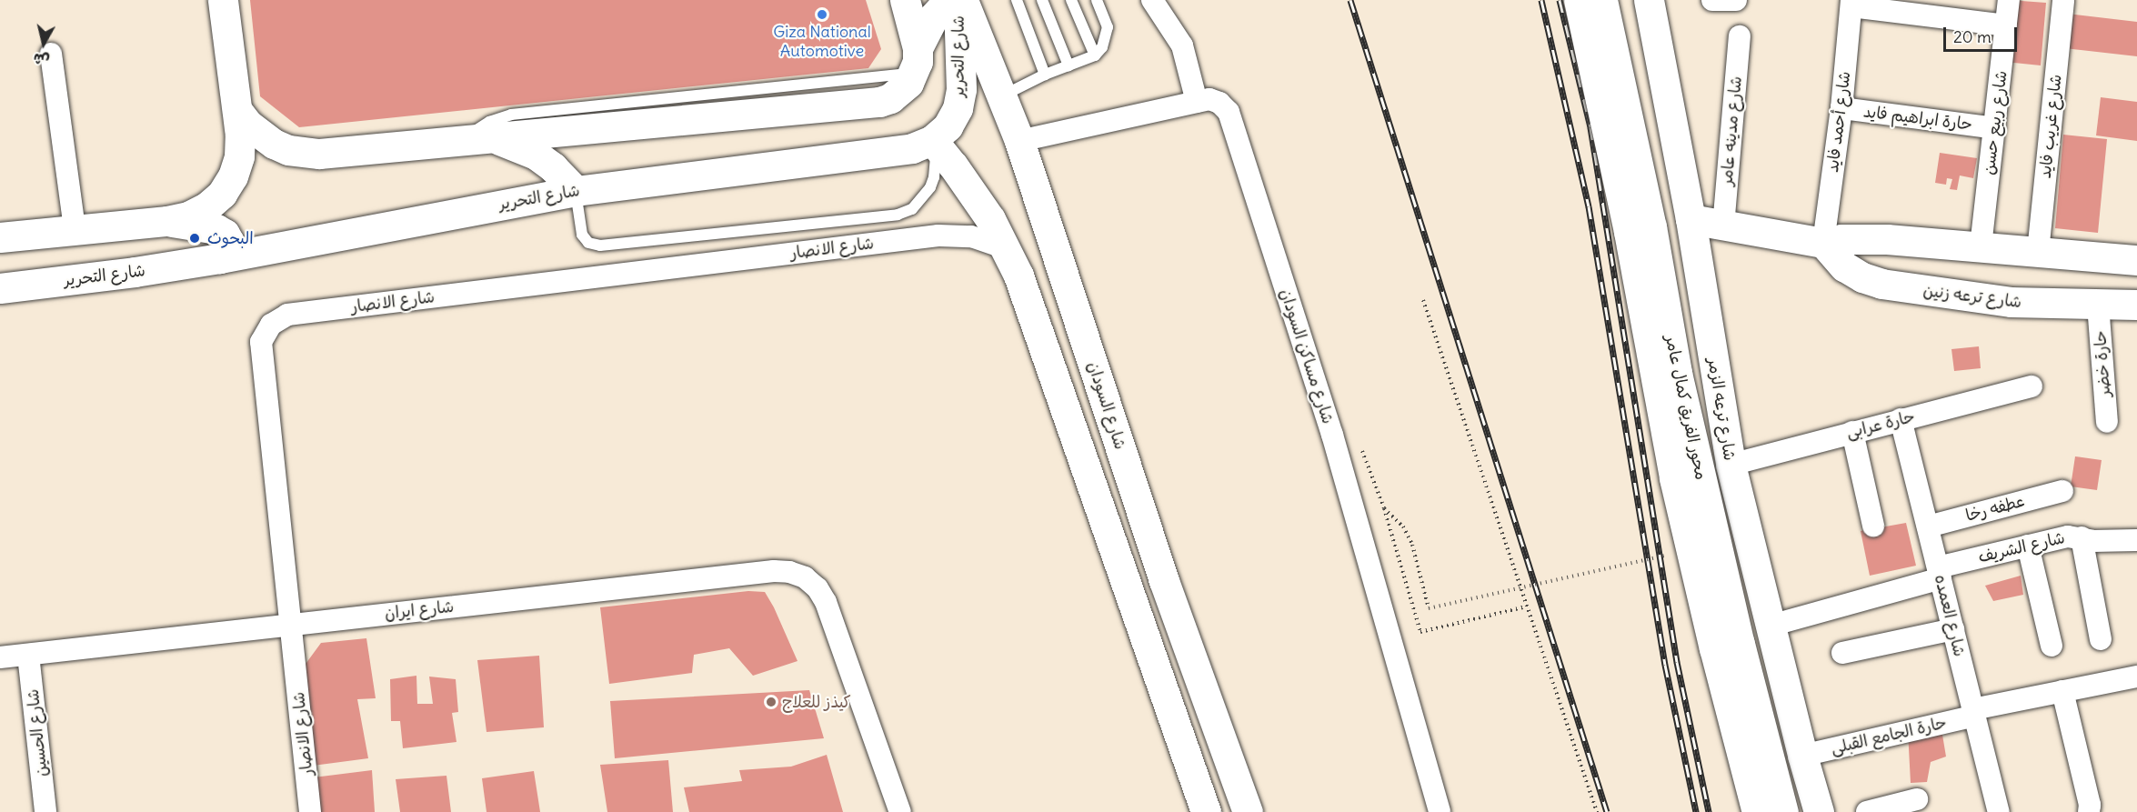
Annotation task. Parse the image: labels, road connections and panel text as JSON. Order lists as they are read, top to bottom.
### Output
{
  "streets": {
    "main road": [
      "شارع التحرير",
      "شارع ترعه زنين",
      "شارع السودان",
      "محور الفريق كمال عامر",
      "شارع ترعه الزمر"
    ],
    "street": [
      "حارة ابراهيم فايد",
      "شارع أحمد فايد",
      "شارع ربيع حسن",
      "شارع غريب فايد",
      "شارع مدينه عامر",
      "شارع الانصار",
      "شارع مساكن السودان",
      "حارة خضر",
      "حارة عرابى",
      "عطفه رخا",
      "شارع الشريف",
      "شارع ايران",
      "شارع العمده",
      "شارع الحسين",
      "حارة الجامع القبلى"
    ]
  },
  "crossings": [
    ["شارع التحرير", "شارع السودان"],
    ["حارة ابراهيم فايد", "شارع أحمد فايد"],
    ["حارة ابراهيم فايد", "شارع ربيع حسن"],
    ["شارع أحمد فايد", "شارع ترعه زنين"],
    ["شارع الانصار", "شارع ايران"],
    ["شارع ترعه زنين", "حارة خضر"],
    ["شارع مساكن السودان", "شارع السودان"],
    ["شارع ترعه الزمر", "حارة عرابى"],
    ["شارع ترعه الزمر", "شارع الشريف"],
    ["شارع ترعه الزمر", "حارة الجامع القبلى"],
    ["حارة عرابى", "شارع العمده"],
    ["عطفه رخا", "شارع العمده"],
    ["شارع الشريف", "شارع العمده"],
    ["شارع ايران", "شارع الحسين"],
    ["شارع العمده", "حارة الجامع القبلى"]
  ],
  "places": ["Giza National Automotive", "البحوث", "كيذز للعلاج"],
  "scale_bar": "20 m",
  "north": "bottom"
}
